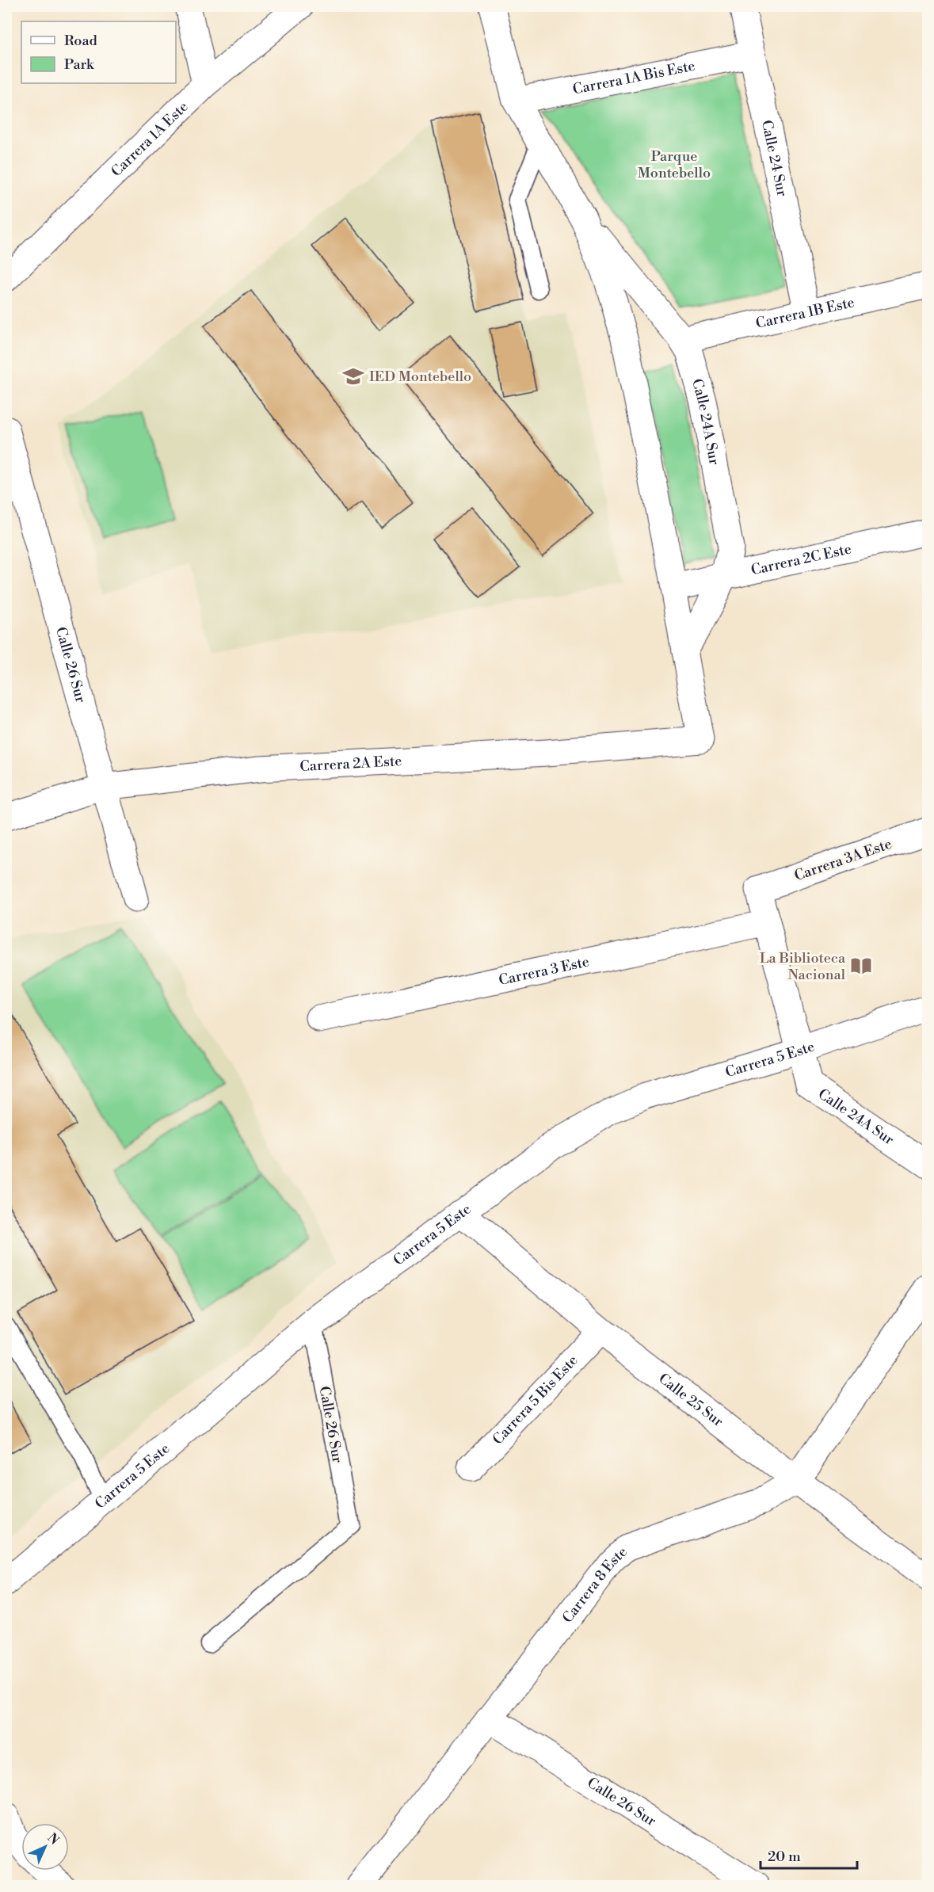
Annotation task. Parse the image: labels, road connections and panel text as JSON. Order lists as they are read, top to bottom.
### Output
{
  "streets": {
    "street": [
      "Carrera 1A Bis Este",
      "Carrera 1A Este",
      "Calle 24 Sur",
      "Carrera 1B Este",
      "Calle 24A Sur",
      "Carrera 2C Este",
      "Calle 26 Sur",
      "Carrera 2A Este",
      "Carrera 3A Este",
      "Carrera 3 Este",
      "Carrera 5 Este",
      "Carrera 5 Bis Este",
      "Calle 25 Sur",
      "Carrera 8 Este"
    ]
  },
  "crossings": [
    ["Carrera 1A Bis Este", "Calle 24 Sur"],
    ["Carrera 1A Bis Este", "Calle 24A Sur"],
    ["Calle 24 Sur", "Carrera 1B Este"],
    ["Carrera 1B Este", "Calle 24A Sur"],
    ["Calle 24A Sur", "Carrera 2C Este"],
    ["Calle 24A Sur", "Carrera 2A Este"],
    ["Calle 24A Sur", "Carrera 3A Este"],
    ["Calle 24A Sur", "Carrera 3 Este"],
    ["Calle 24A Sur", "Carrera 5 Este"],
    ["Calle 26 Sur", "Carrera 2A Este"],
    ["Calle 26 Sur", "Carrera 5 Este"],
    ["Calle 26 Sur", "Carrera 8 Este"],
    ["Carrera 5 Este", "Calle 25 Sur"],
    ["Carrera 5 Bis Este", "Calle 25 Sur"],
    ["Calle 25 Sur", "Carrera 8 Este"]
  ],
  "parks": ["Parque Montebello"],
  "places": {
    "school or university": ["IED Montebello"],
    "library": ["La Biblioteca Nacional"]
  },
  "legend": ["Road", "Park"],
  "scale_bar": "20 m",
  "north": "top right"
}
